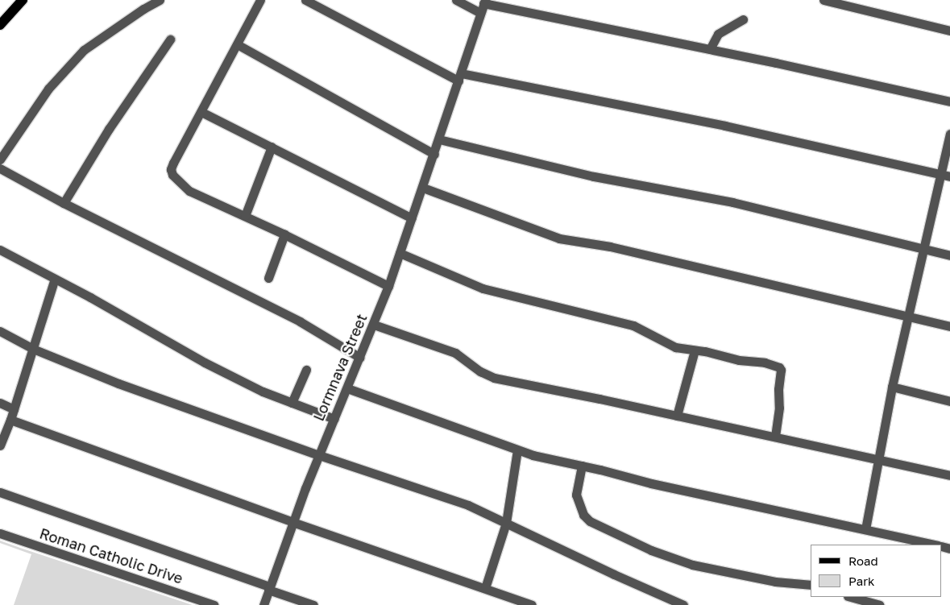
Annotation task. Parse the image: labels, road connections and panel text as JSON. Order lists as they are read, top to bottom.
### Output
{
  "streets": {
    "street": ["Lormnava Street", "Roman Catholic Drive"]
  },
  "legend": ["Road", "Park"]
}
